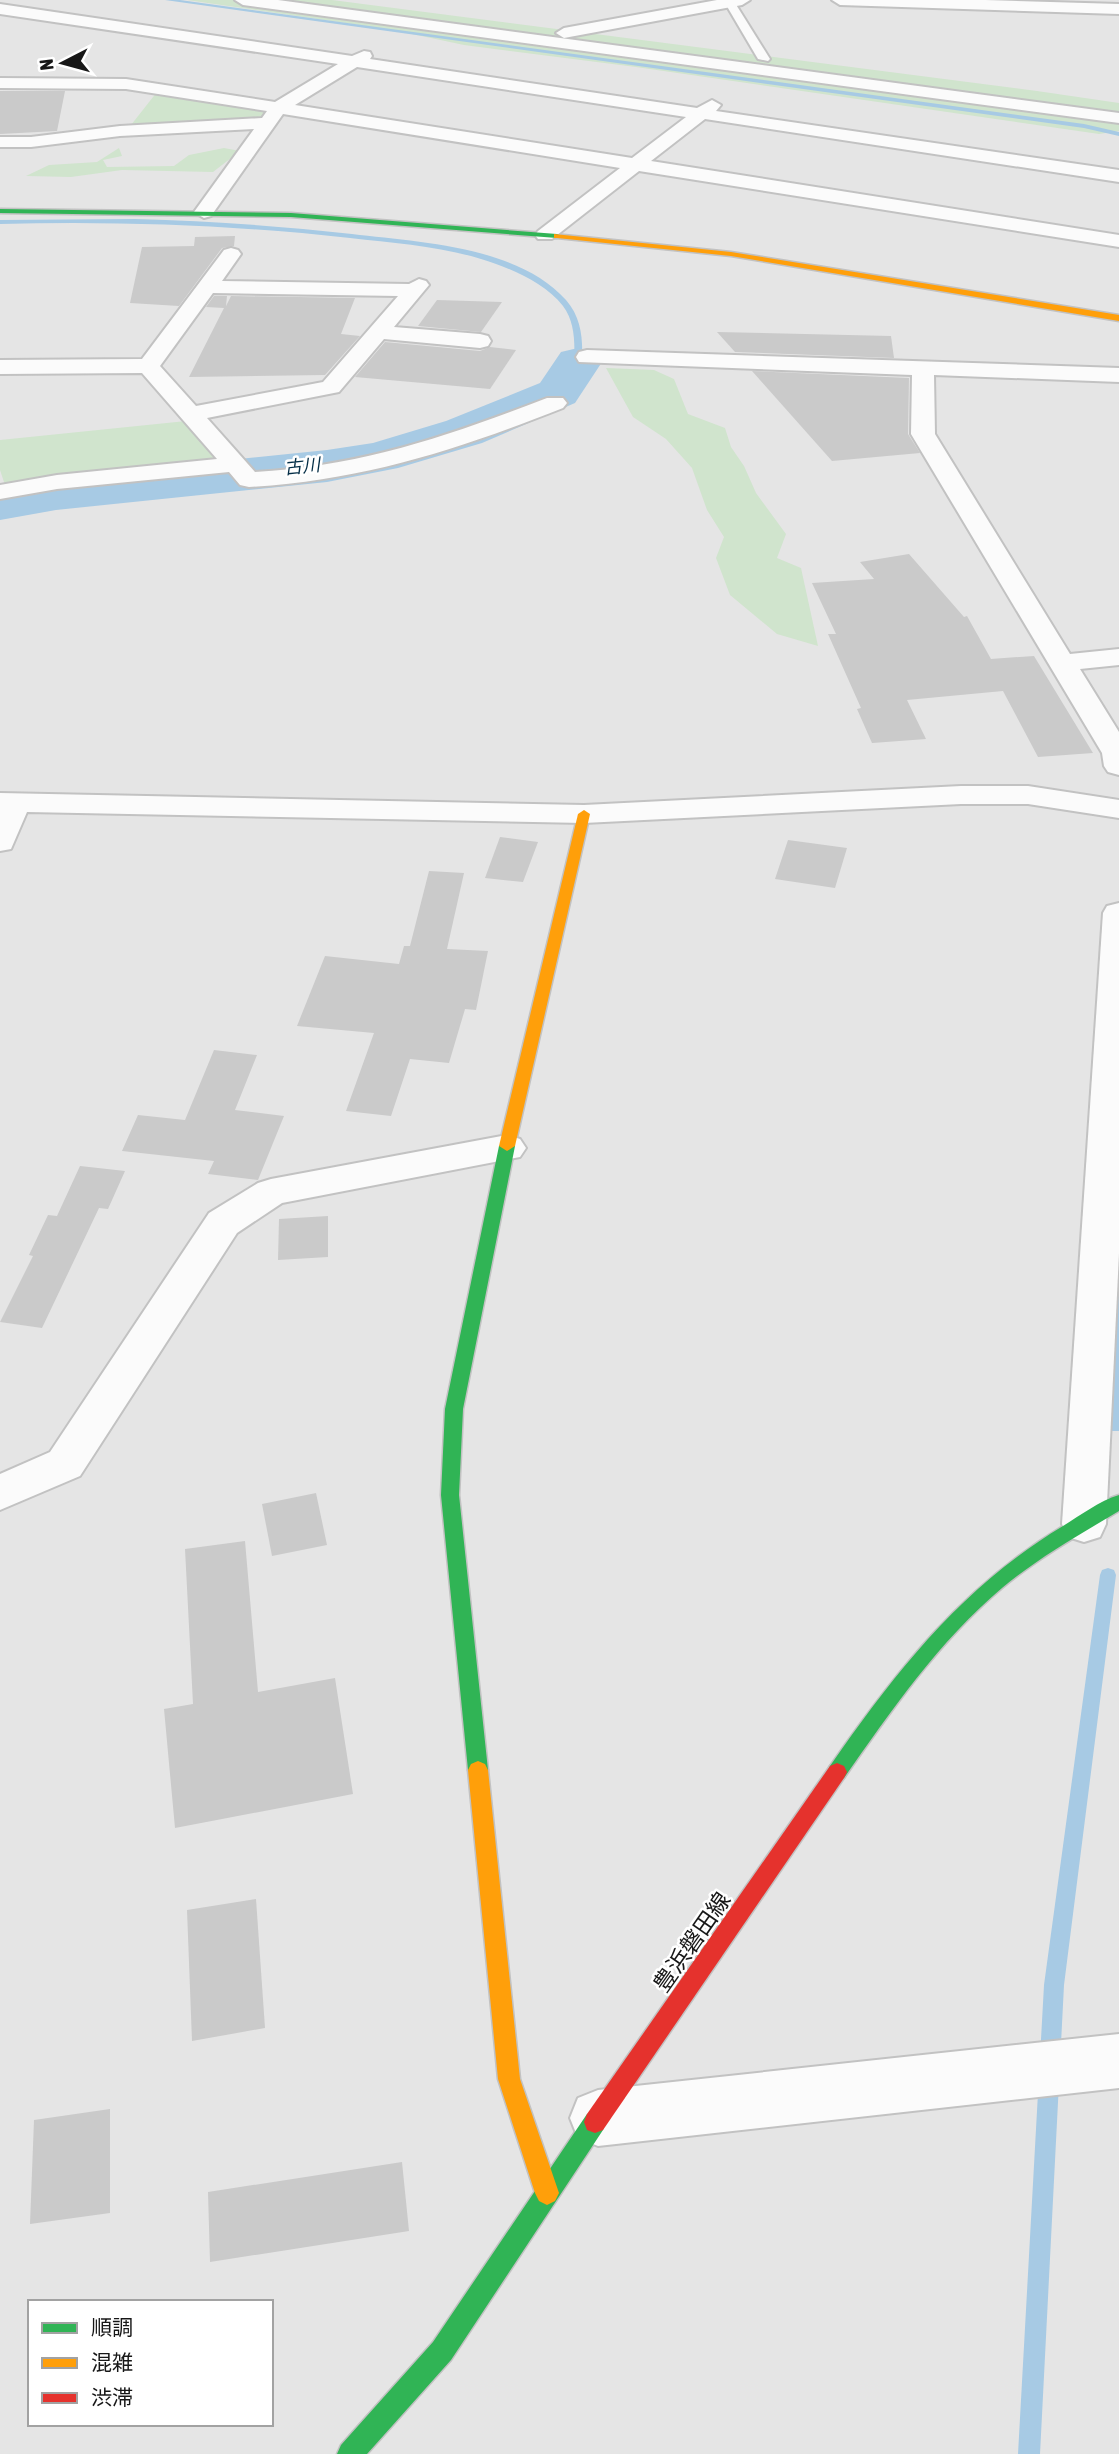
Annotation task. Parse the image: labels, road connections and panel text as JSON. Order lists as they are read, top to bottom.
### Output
{
  "streets": {
    "street": ["豊浜磐田線"]
  },
  "water": ["古川"],
  "legend": ["順調", "混雑", "渋滞"],
  "north": "left"
}
